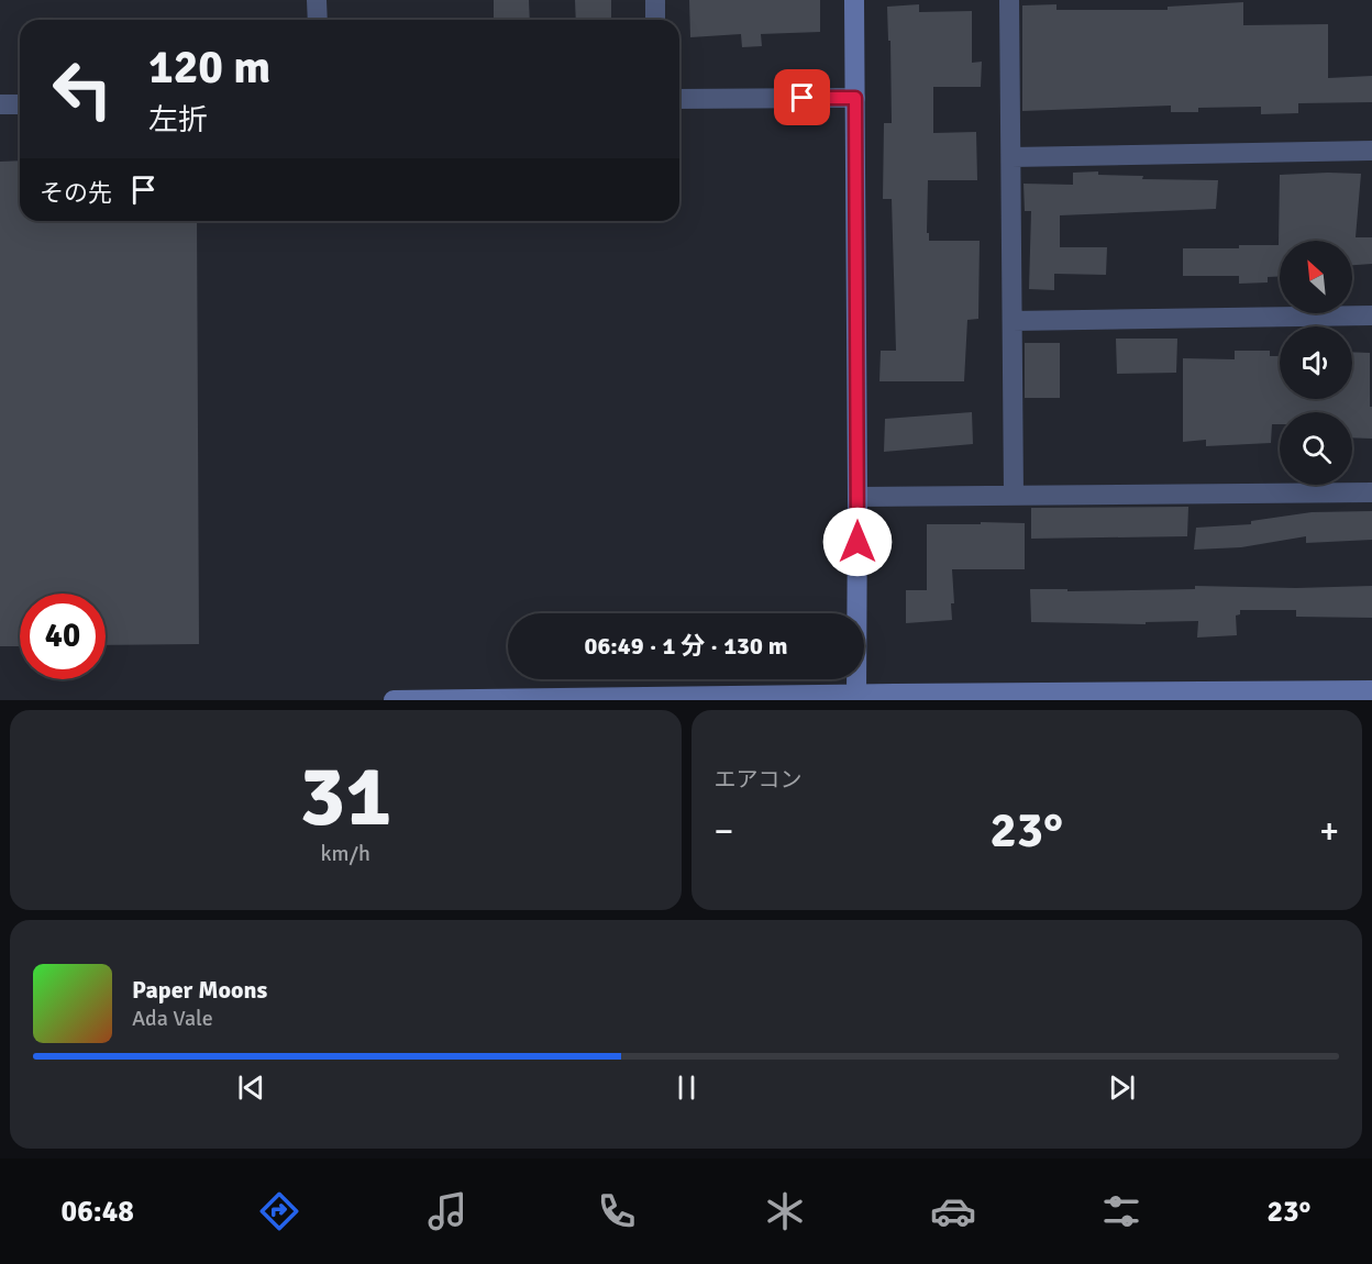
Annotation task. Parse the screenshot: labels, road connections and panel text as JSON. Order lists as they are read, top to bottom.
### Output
{
  "north": "top left",
  "page": {
    "turn": ["120 m", "左折"],
    "then": "その先",
    "limit": "40",
    "trip": "06:49 · 1 分 · 130 m",
    "tile": [
      ["31", "km/h"],
      "エアコン"
    ],
    "heat": ["−", "23°", "+"],
    "song": ["Paper Moons", "Ada Vale"],
    "tabs": ["06:48", "23°"]
  }
}
